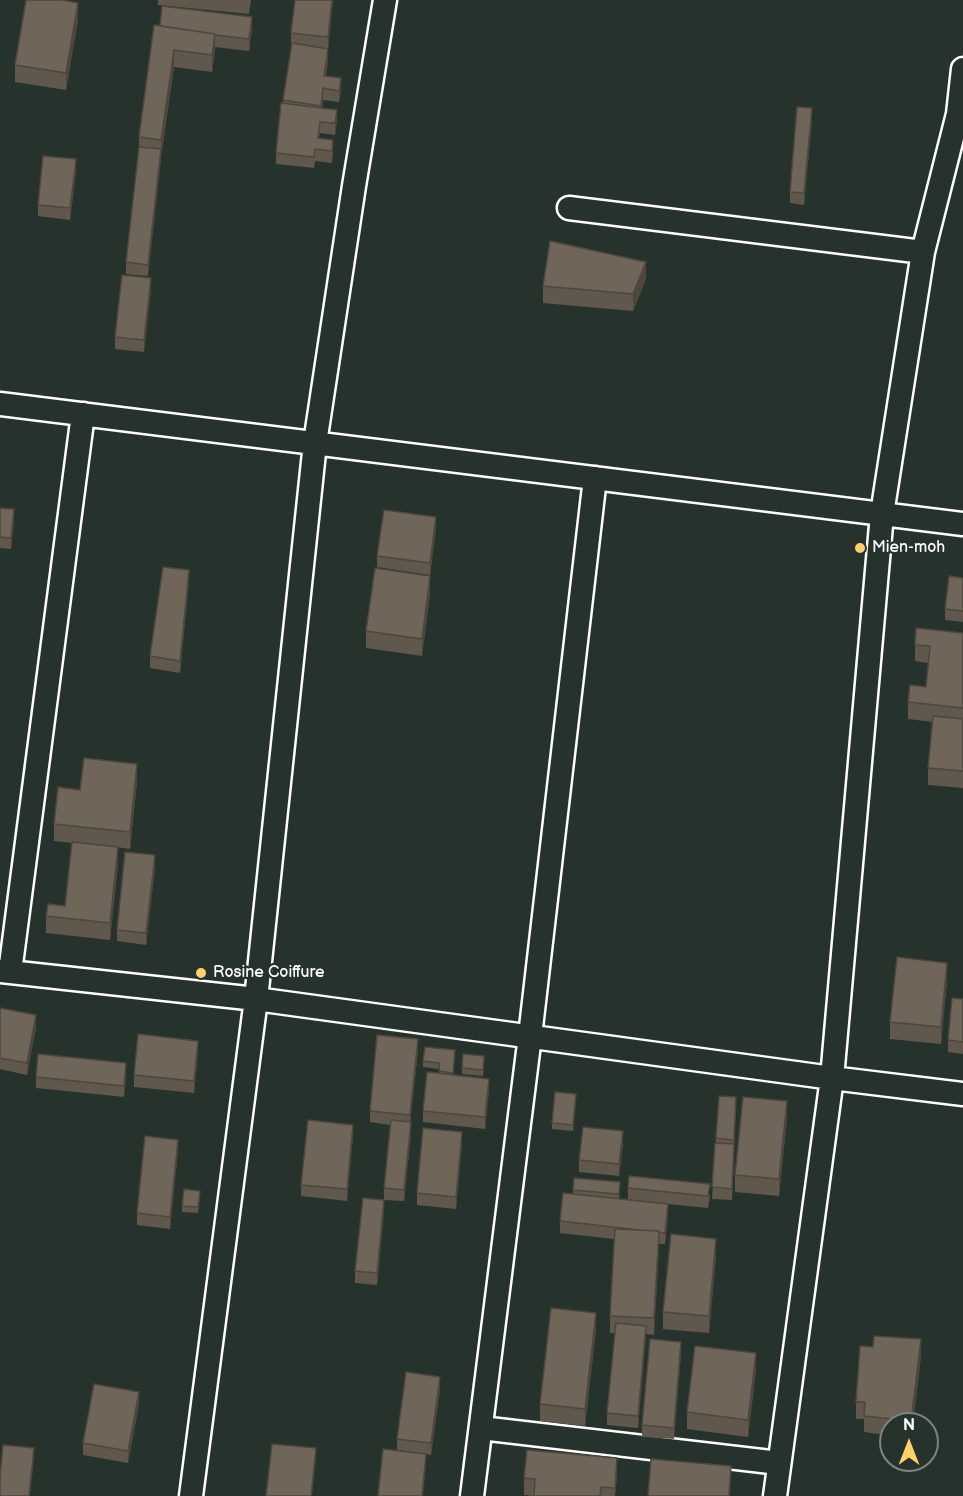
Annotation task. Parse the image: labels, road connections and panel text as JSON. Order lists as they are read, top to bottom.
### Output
{
  "places": ["Mien-moh", "Rosine Coiffure"],
  "north": "top"
}
